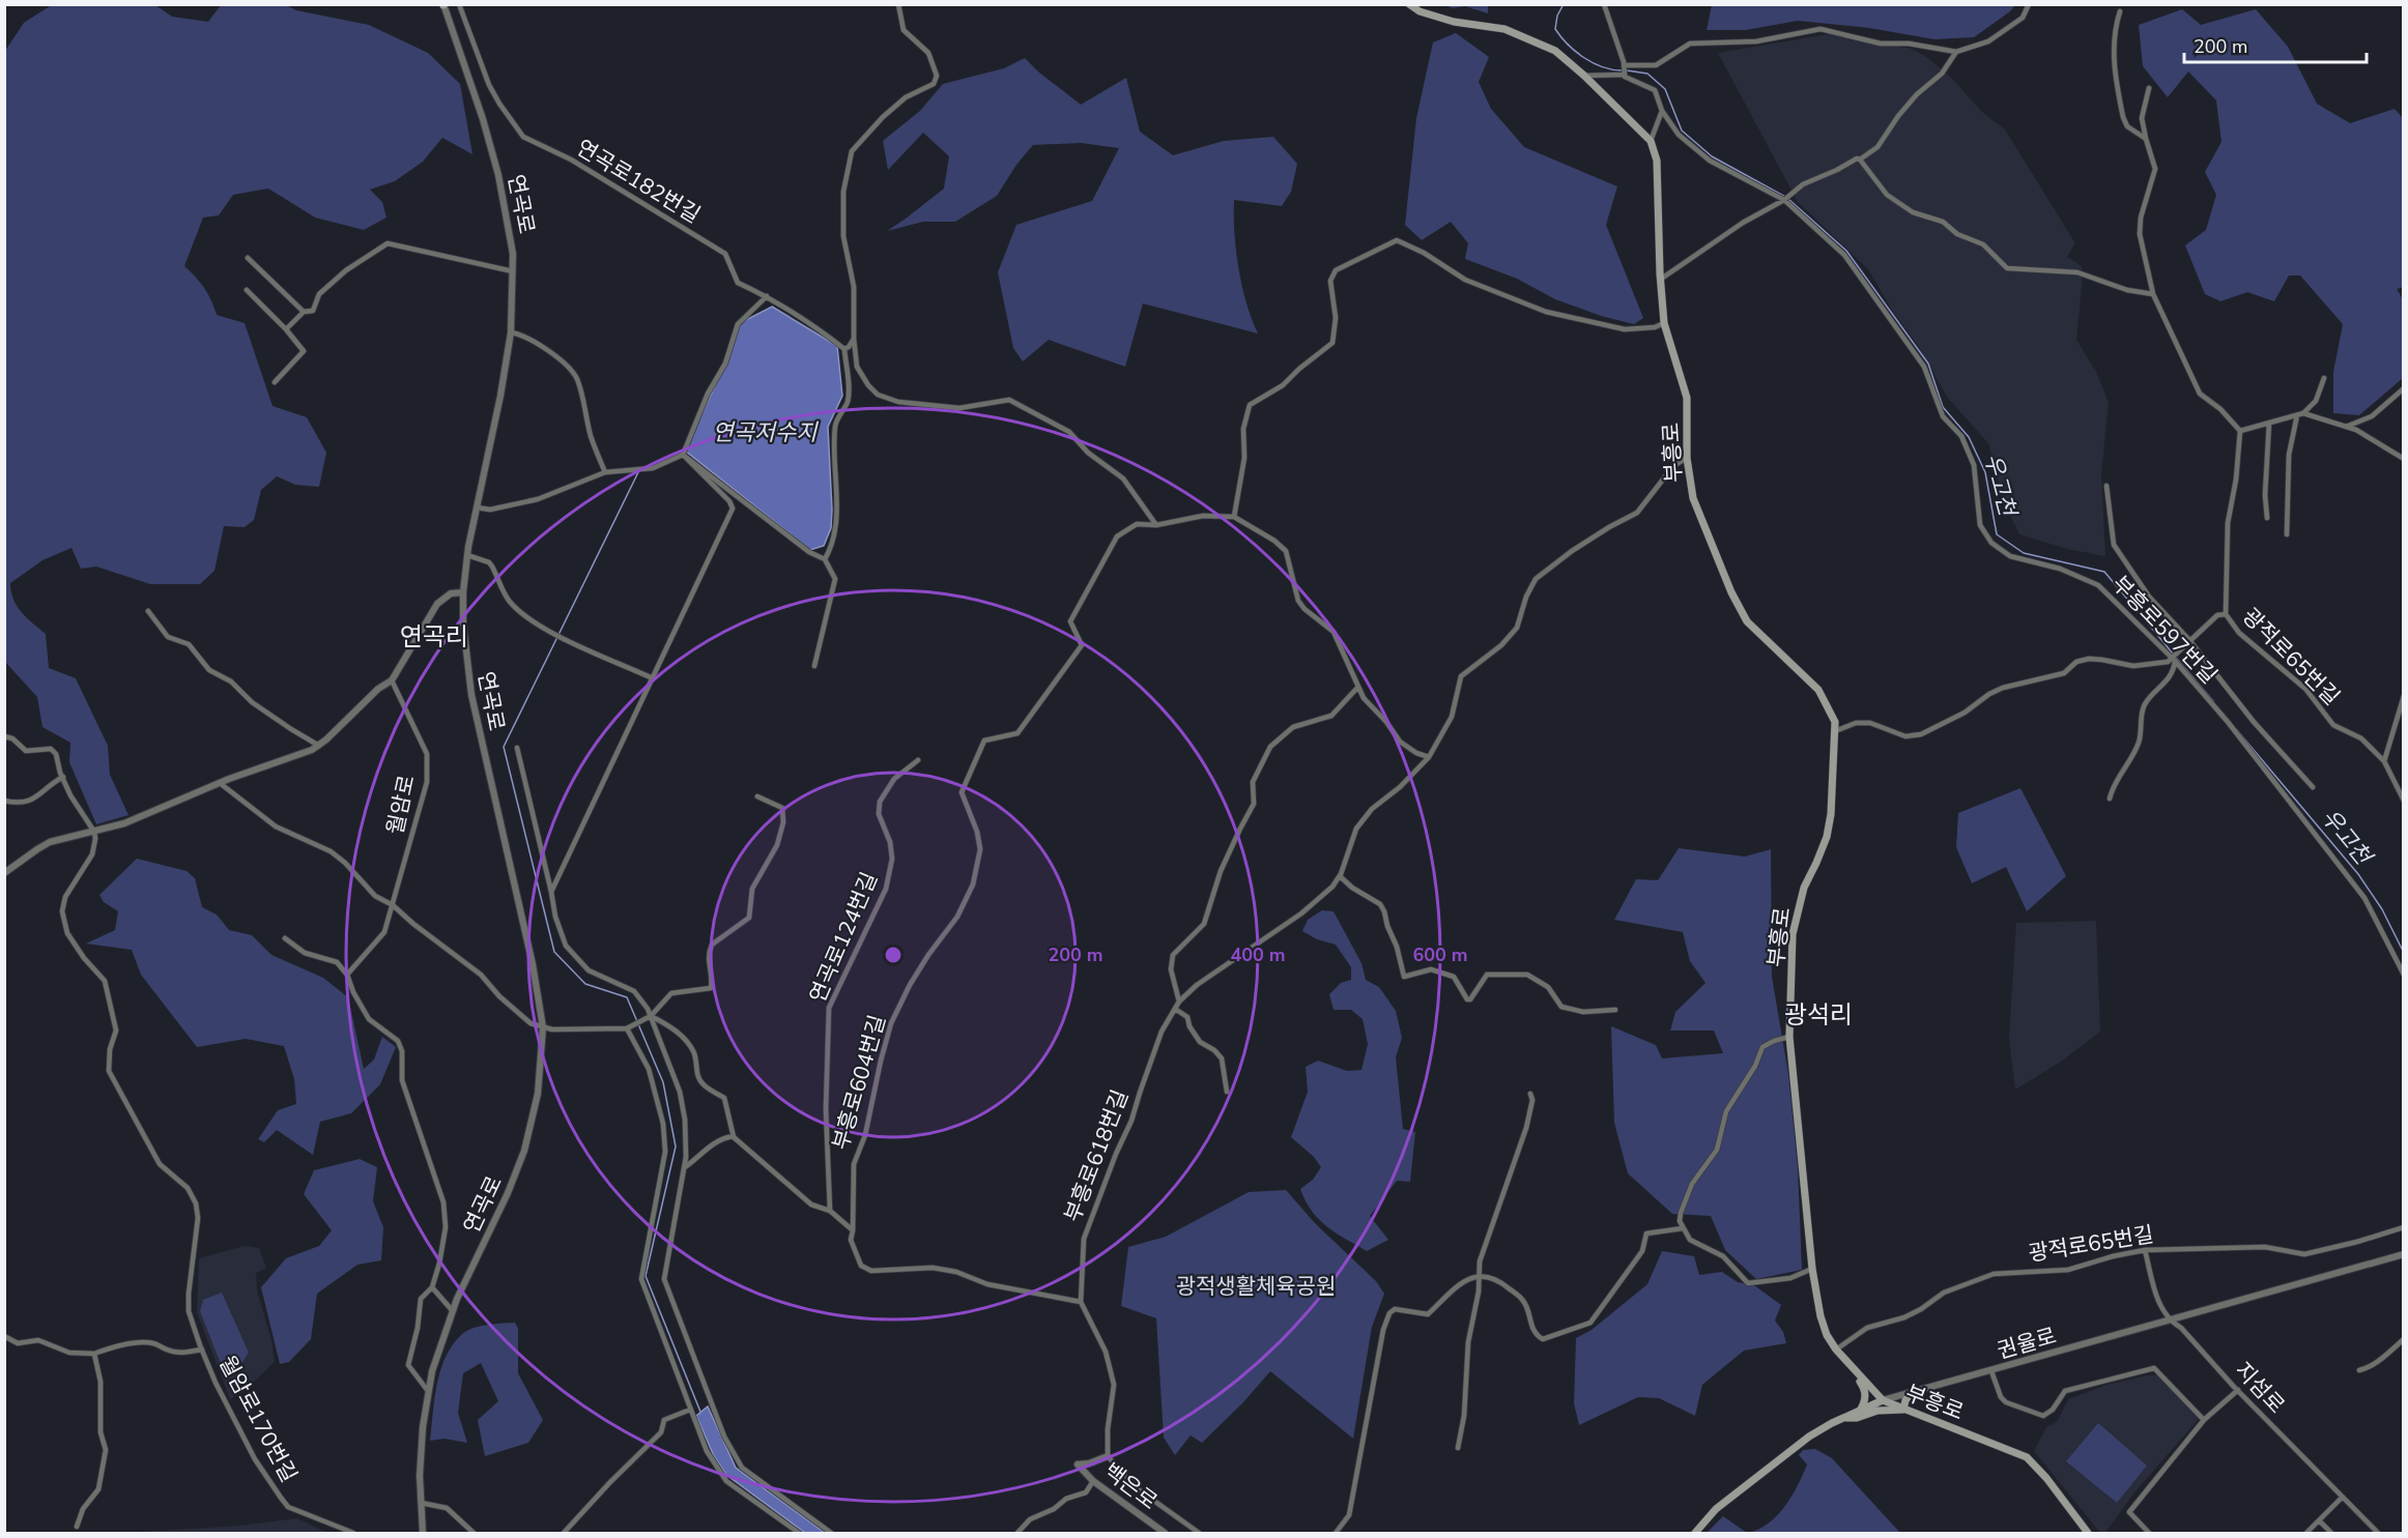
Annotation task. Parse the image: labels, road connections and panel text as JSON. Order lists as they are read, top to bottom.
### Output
{
  "streets": {
    "main road": ["부흥로", "권율로"],
    "street": [
      "연곡로182번길",
      "연곡로",
      "부흥로597번길",
      "광적로65번길",
      "월암로",
      "연곡로124번길",
      "부흥로604번길",
      "부흥로618번길",
      "지섬로",
      "월암로170번길",
      "백은로"
    ]
  },
  "crossings": [
    ["연곡로", "월암로"],
    ["부흥로", "광적로65번길"],
    ["부흥로", "부흥로618번길"],
    ["부흥로", "권율로"],
    ["광적로65번길", "지섬로"],
    ["부흥로604번길", "부흥로618번길"],
    ["부흥로618번길", "백은로"],
    ["권율로", "지섬로"]
  ],
  "districts": ["연곡리", "광석리"],
  "water": ["연곡저수지", "우고천"],
  "parks": ["광적생활체육공원"],
  "scale_bar": "200 m",
  "rings": ["200 m", "400 m", "600 m"]
}
